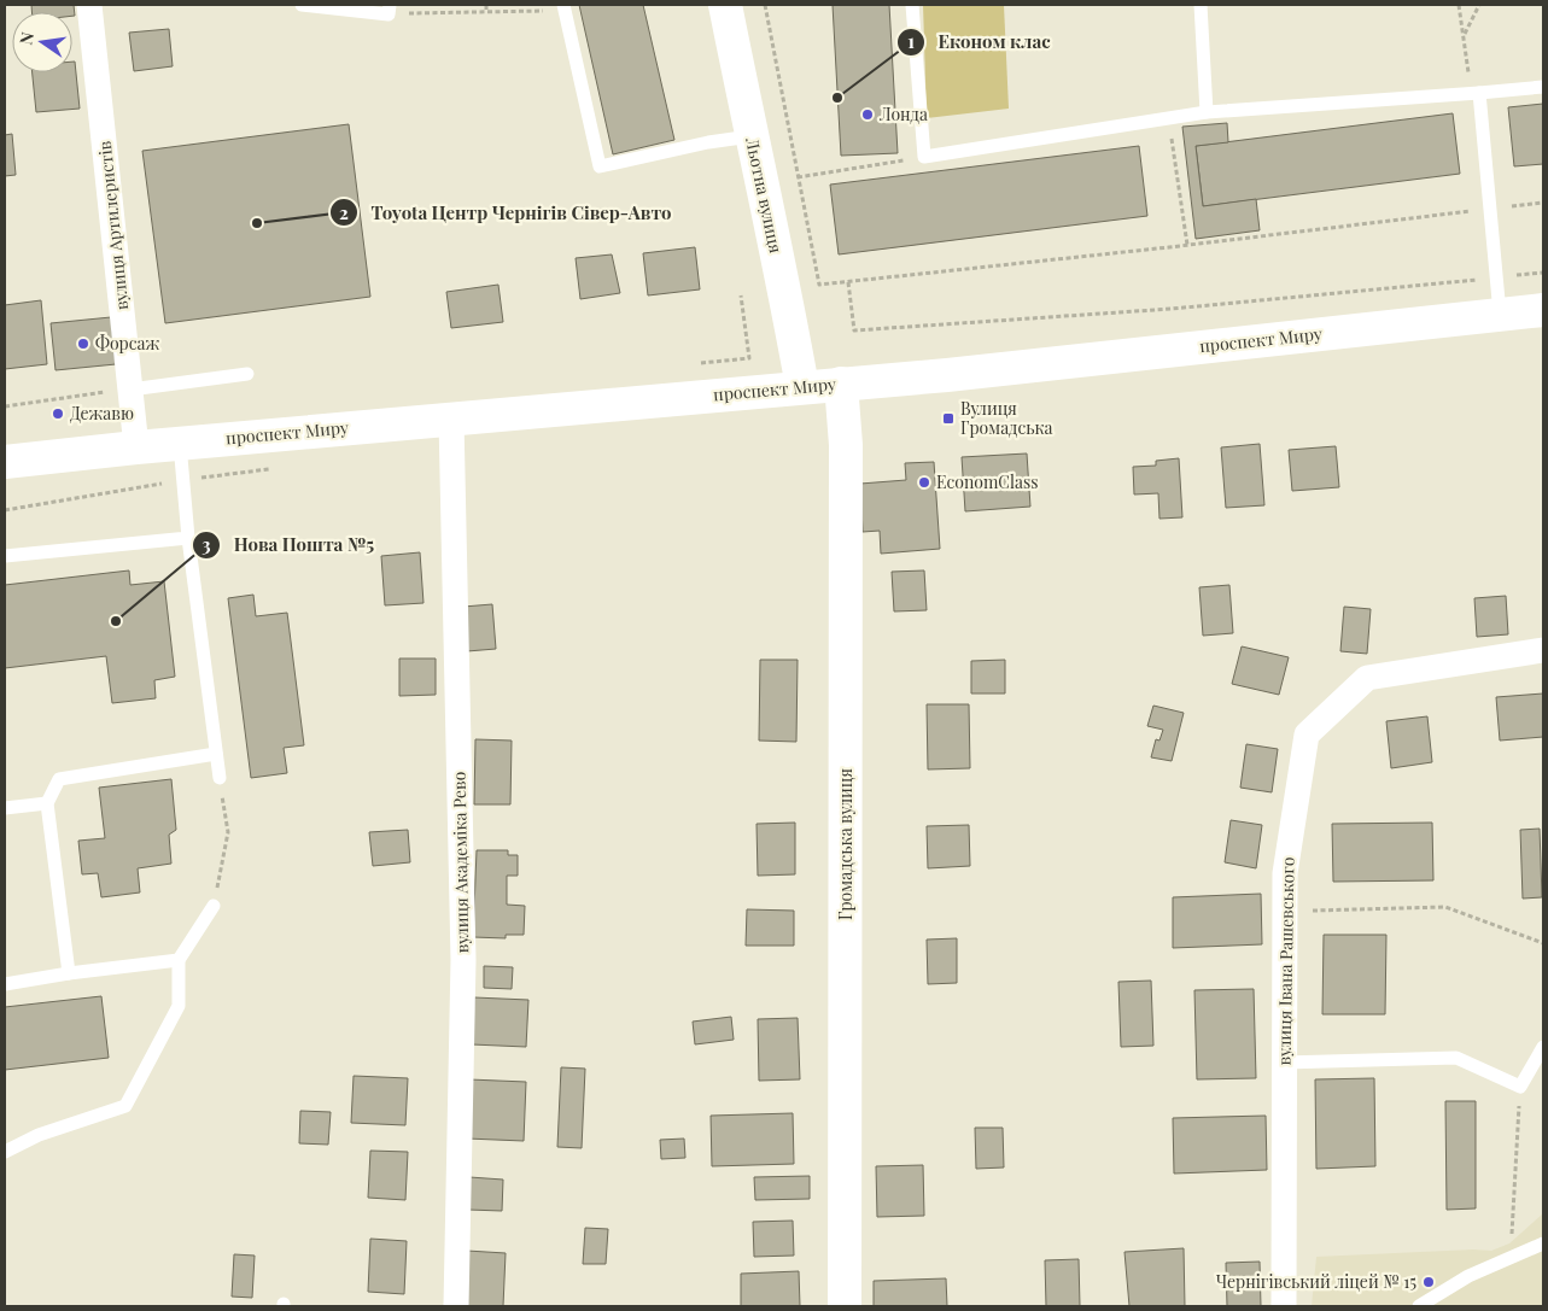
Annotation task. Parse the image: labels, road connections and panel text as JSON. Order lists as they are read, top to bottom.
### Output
{
  "streets": {
    "main road": ["Льотна вулиця", "проспект Миру", "Громадська вулиця"],
    "street": ["вулиця Артилеристів", "вулиця Академіка Рево", "вулиця Івана Рашевського"]
  },
  "crossings": [
    ["Льотна вулиця", "проспект Миру"],
    ["вулиця Артилеристів", "проспект Миру"],
    ["проспект Миру", "Громадська вулиця"],
    ["проспект Миру", "вулиця Академіка Рево"]
  ],
  "places": {
    "other": [
      "Економ клас",
      "Лонда",
      "Toyota Центр Чернігів Сівер-Авто",
      "Форсаж",
      "Дежавю",
      "EconomClass",
      "Нова Пошта №5",
      "Чернігівський ліцей № 15"
    ],
    "transit": ["Вулиця Громадська"]
  },
  "north": "left"
}
